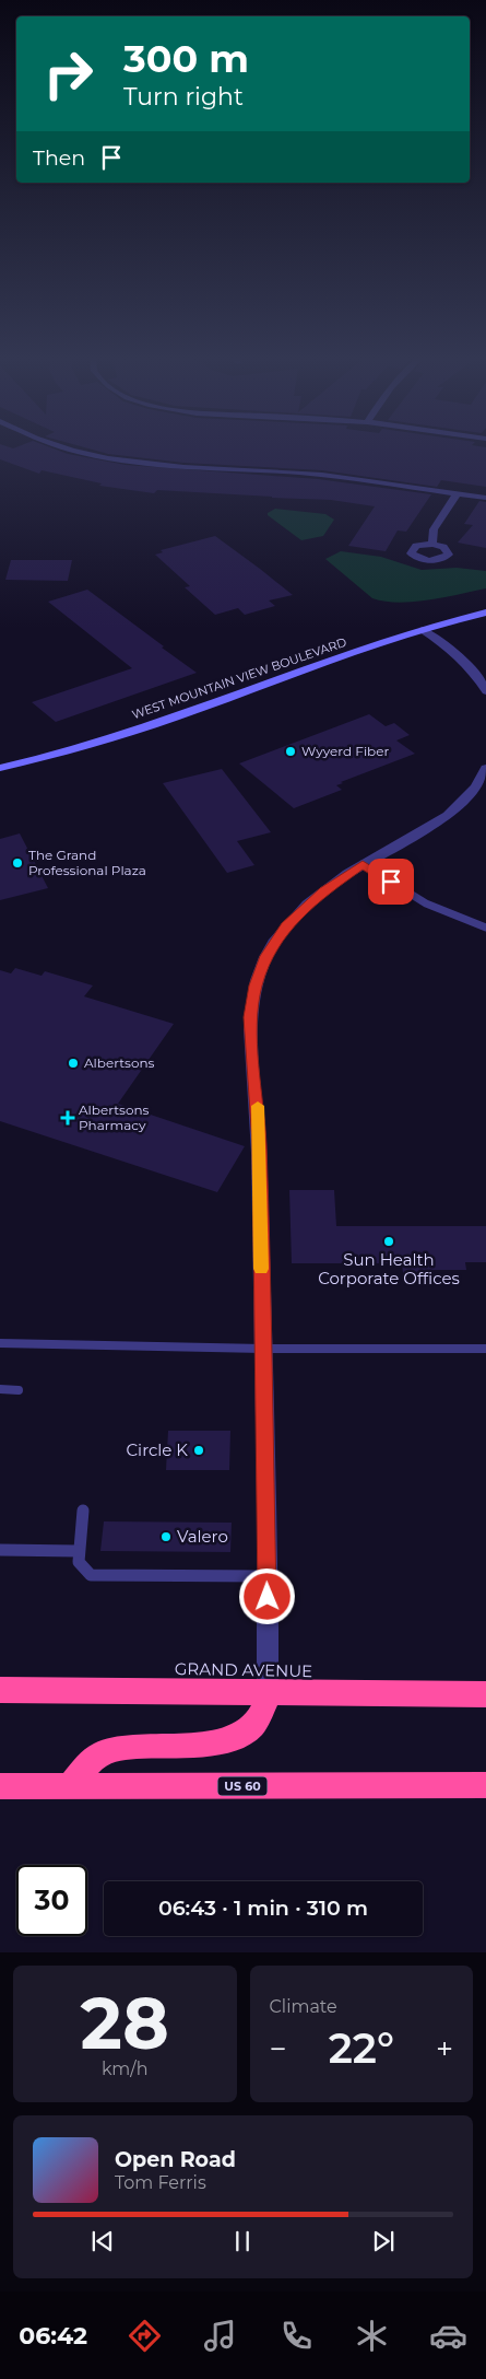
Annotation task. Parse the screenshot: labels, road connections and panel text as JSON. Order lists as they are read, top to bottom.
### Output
{
  "streets": {
    "highway": ["GRAND AVENUE", "US 60"],
    "street": ["WEST MOUNTAIN VIEW BOULEVARD"]
  },
  "places": {
    "other": [
      "Wyyerd Fiber",
      "The Grand Professional Plaza",
      "Albertsons",
      "Sun Health Corporate Offices",
      "Circle K",
      "Valero"
    ],
    "health": ["Albertsons Pharmacy"]
  },
  "page": {
    "turn": ["300 m", "Turn right"],
    "then": "Then",
    "limit": "30",
    "trip": "06:43 · 1 min · 310 m",
    "tile": [
      ["28", "km/h"],
      "Climate"
    ],
    "heat": ["−", "22°", "+"],
    "song": ["Open Road", "Tom Ferris"],
    "tabs": "06:42"
  }
}
